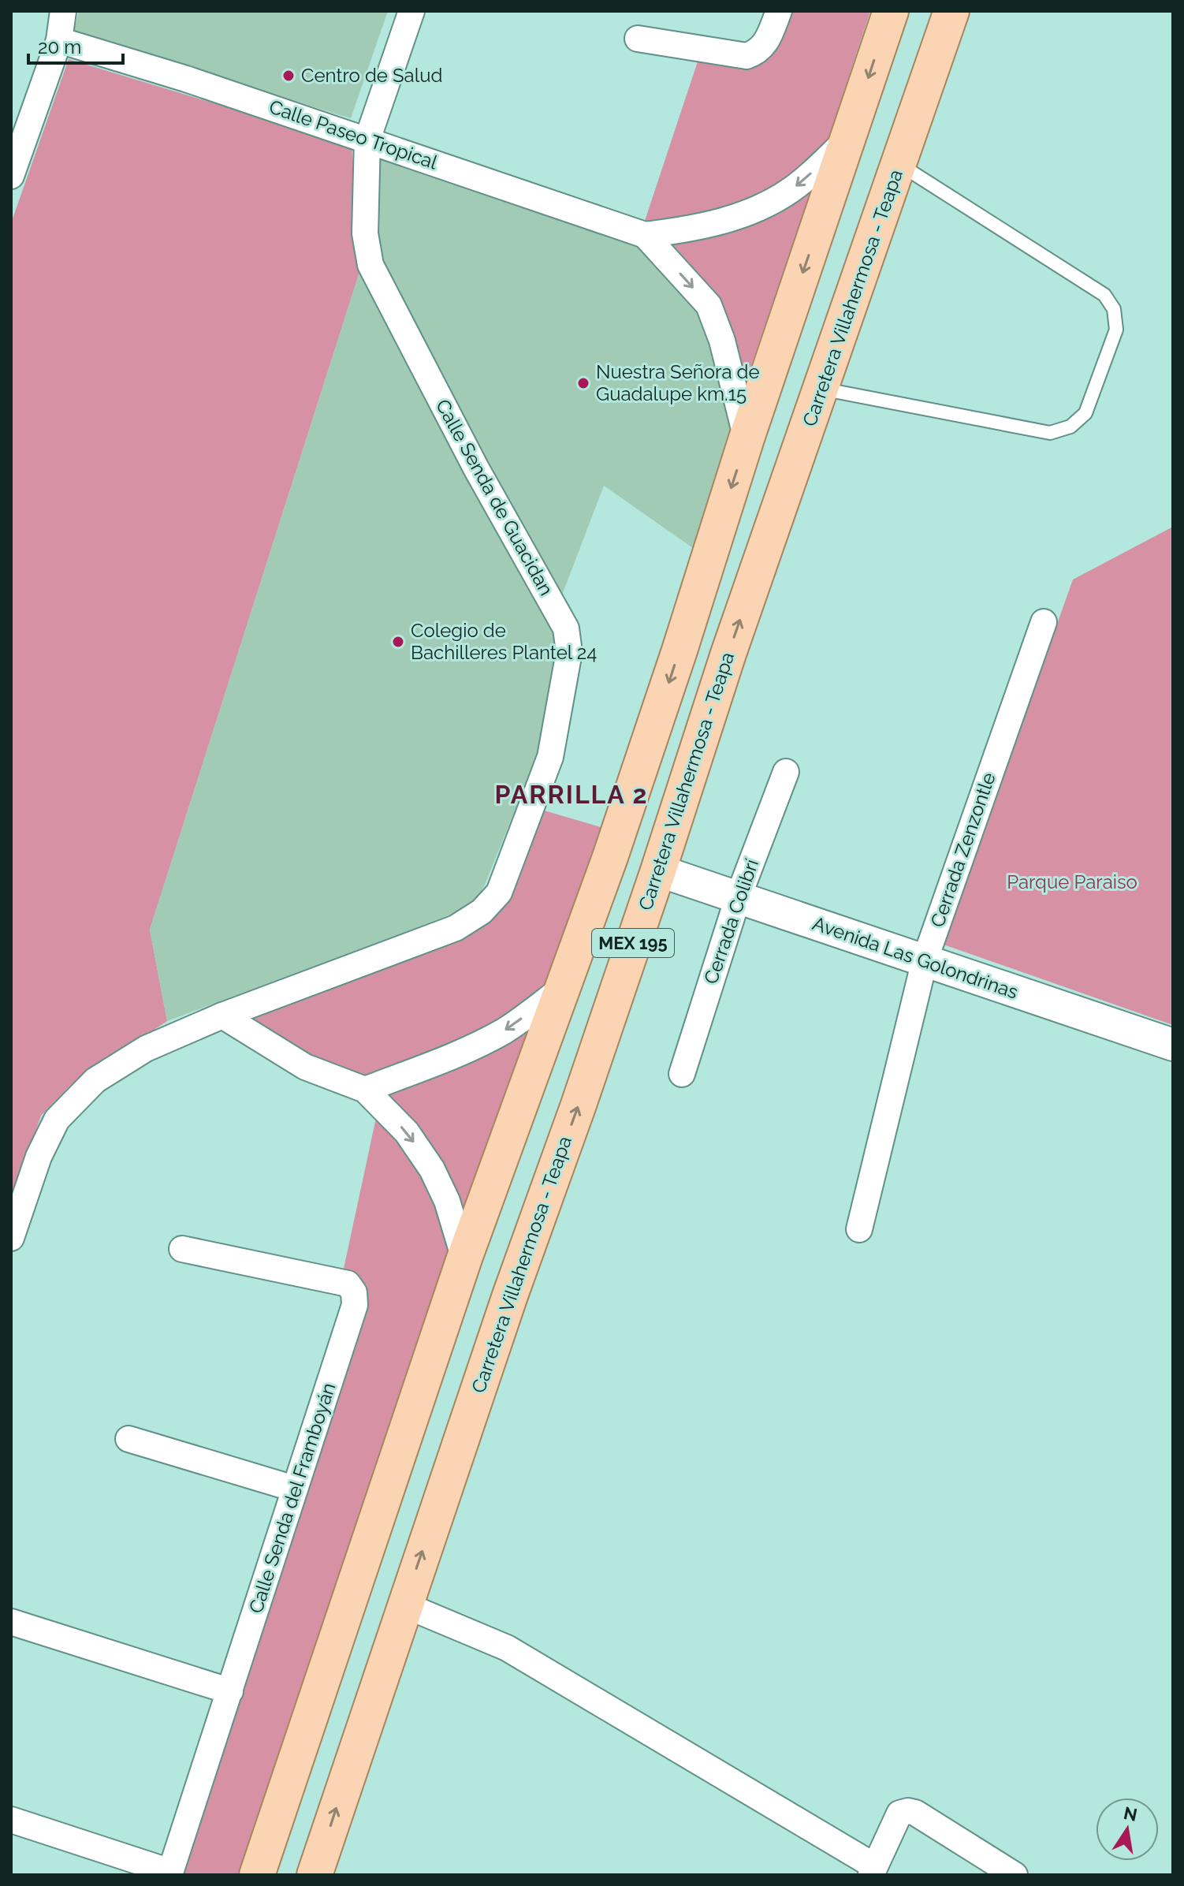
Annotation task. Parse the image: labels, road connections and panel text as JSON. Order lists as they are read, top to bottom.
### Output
{
  "streets": {
    "main road": ["Carretera Villahermosa - Teapa", "MEX 195"],
    "street": [
      "Calle Paseo Tropical",
      "Calle Senda de Guacidan",
      "Cerrada Zenzontle",
      "Cerrada Colibrí",
      "Avenida Las Golondrinas",
      "Calle Senda del Framboyán"
    ]
  },
  "crossings": [
    ["Calle Paseo Tropical", "Calle Senda de Guacidan"],
    ["Carretera Villahermosa - Teapa", "Avenida Las Golondrinas"],
    ["Cerrada Zenzontle", "Avenida Las Golondrinas"],
    ["Cerrada Colibrí", "Avenida Las Golondrinas"]
  ],
  "districts": ["PARRILLA 2"],
  "parks": ["Parque Paraiso"],
  "places": ["Centro de Salud", "Nuestra Señora de Guadalupe km.15", "Colegio de Bachilleres Plantel 24"],
  "scale_bar": "20 m",
  "north": "top"
}
